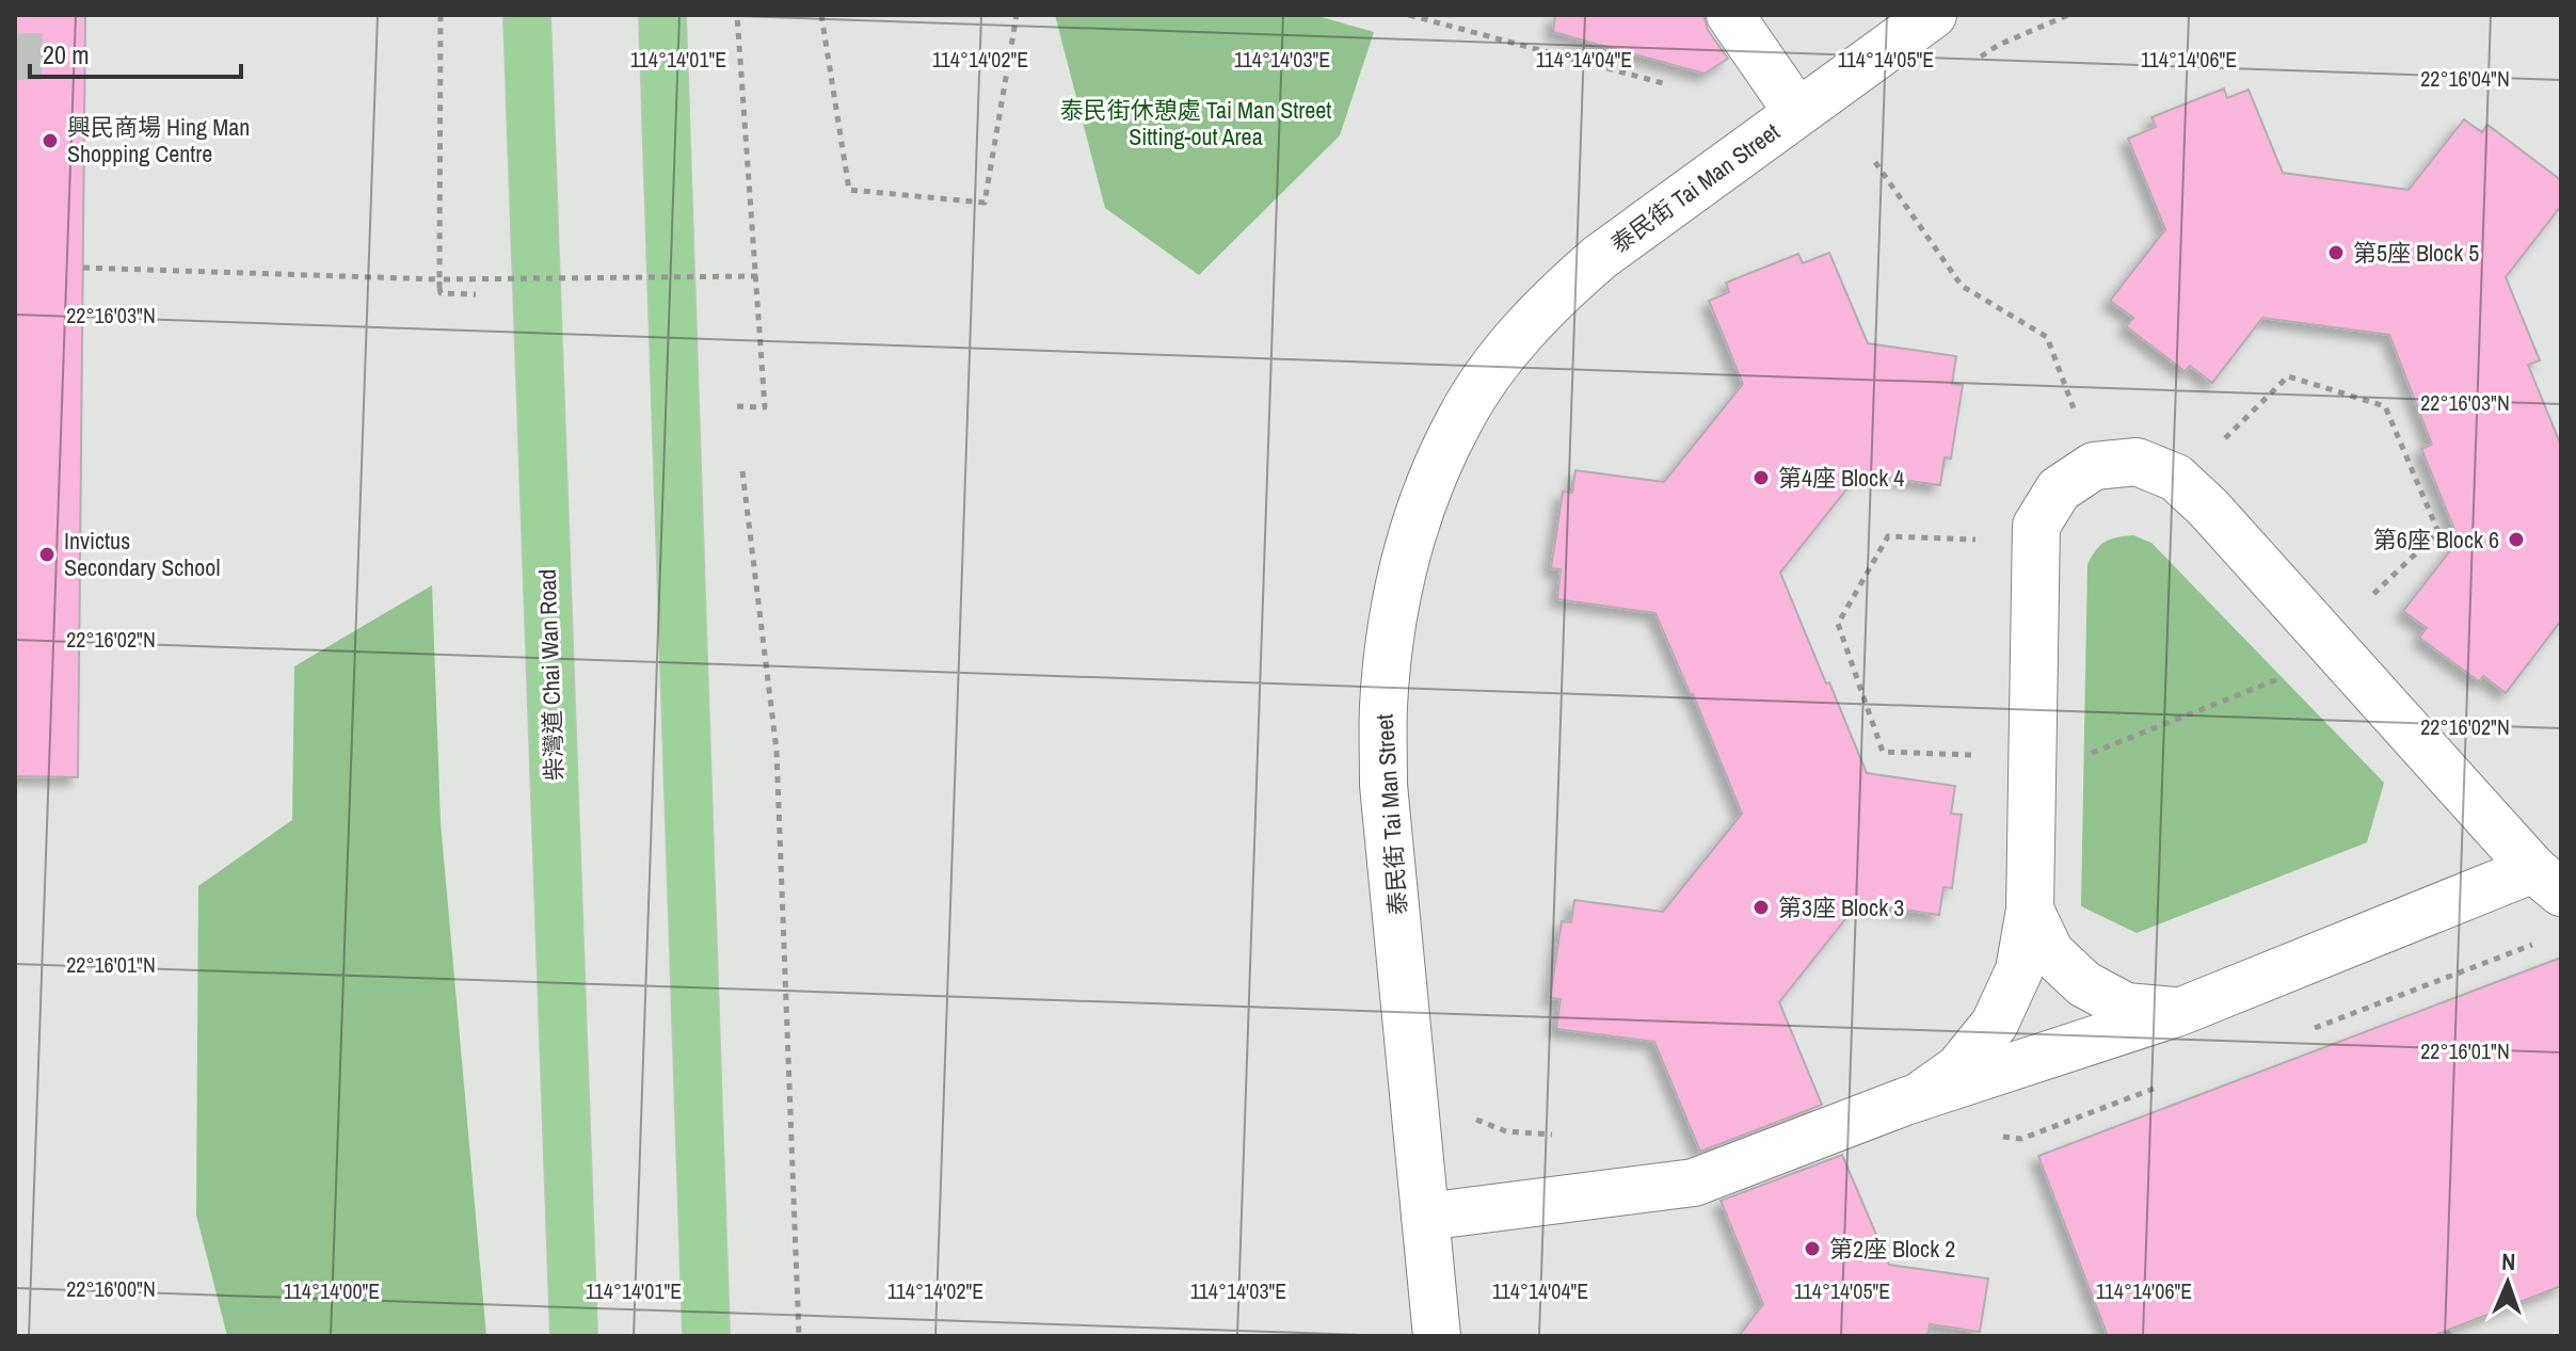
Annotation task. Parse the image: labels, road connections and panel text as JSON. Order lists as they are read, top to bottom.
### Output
{
  "streets": {
    "main road": ["柴灣道 Chai Wan Road"],
    "street": ["泰民街 Tai Man Street"]
  },
  "parks": ["泰民街休憩處 Tai Man Street Sitting-out Area"],
  "places": [
    "興民商場 Hing Man Shopping Centre",
    "第5座 Block 5",
    "第4座 Block 4",
    "第6座 Block 6",
    "Invictus Secondary School",
    "第3座 Block 3",
    "第2座 Block 2"
  ],
  "scale_bar": "20 m",
  "north": "top",
  "coordinates": [
    "114°14'01\"E",
    "114°14'02\"E",
    "114°14'03\"E",
    "114°14'04\"E",
    "114°14'05\"E",
    "114°14'06\"E",
    "22°16'04\"N",
    "22°16'03\"N",
    "22°16'02\"N",
    "22°16'01\"N",
    "22°16'00\"N",
    "114°14'00\"E"
  ]
}
